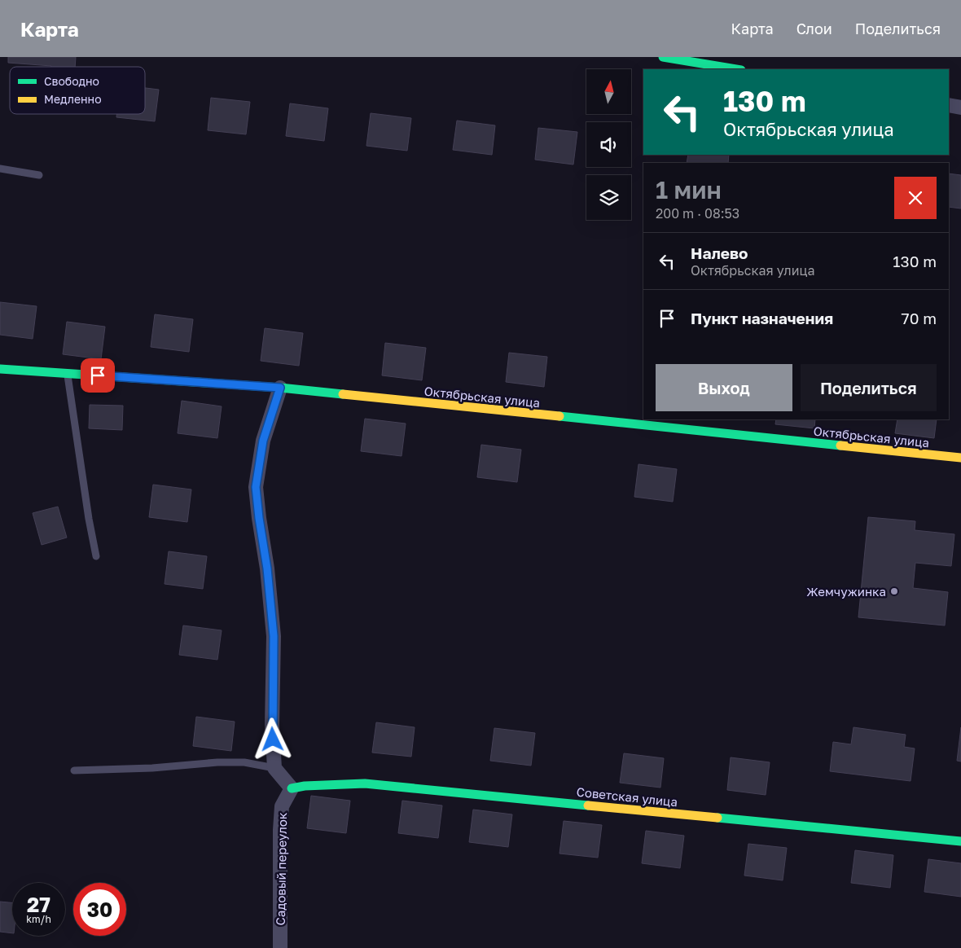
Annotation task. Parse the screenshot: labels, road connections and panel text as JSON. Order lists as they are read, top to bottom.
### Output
{
  "streets": {
    "street": ["Октябрьская улица", "Советская улица", "Садовый переулок"]
  },
  "crossings": [
    ["Советская улица", "Садовый переулок"]
  ],
  "places": ["Жемчужинка"],
  "legend": ["Свободно", "Медленно"],
  "north": "top",
  "page": {
    "header": "Карта",
    "nav": ["Карта", "Слои", "Поделиться"],
    "turn": ["130 m", "Октябрьская улица"],
    "heading": ["1 мин", "200 m · 08:53"],
    "list": [
      {
        "name": "Налево",
        "note": "Октябрьская улица",
        "value": "130 m"
      },
      {
        "name": "Пункт назначения",
        "value": "70 m"
      }
    ],
    "buttons": ["Выход", "Поделиться"],
    "speed": "27 km/h",
    "limit": "30"
  }
}
